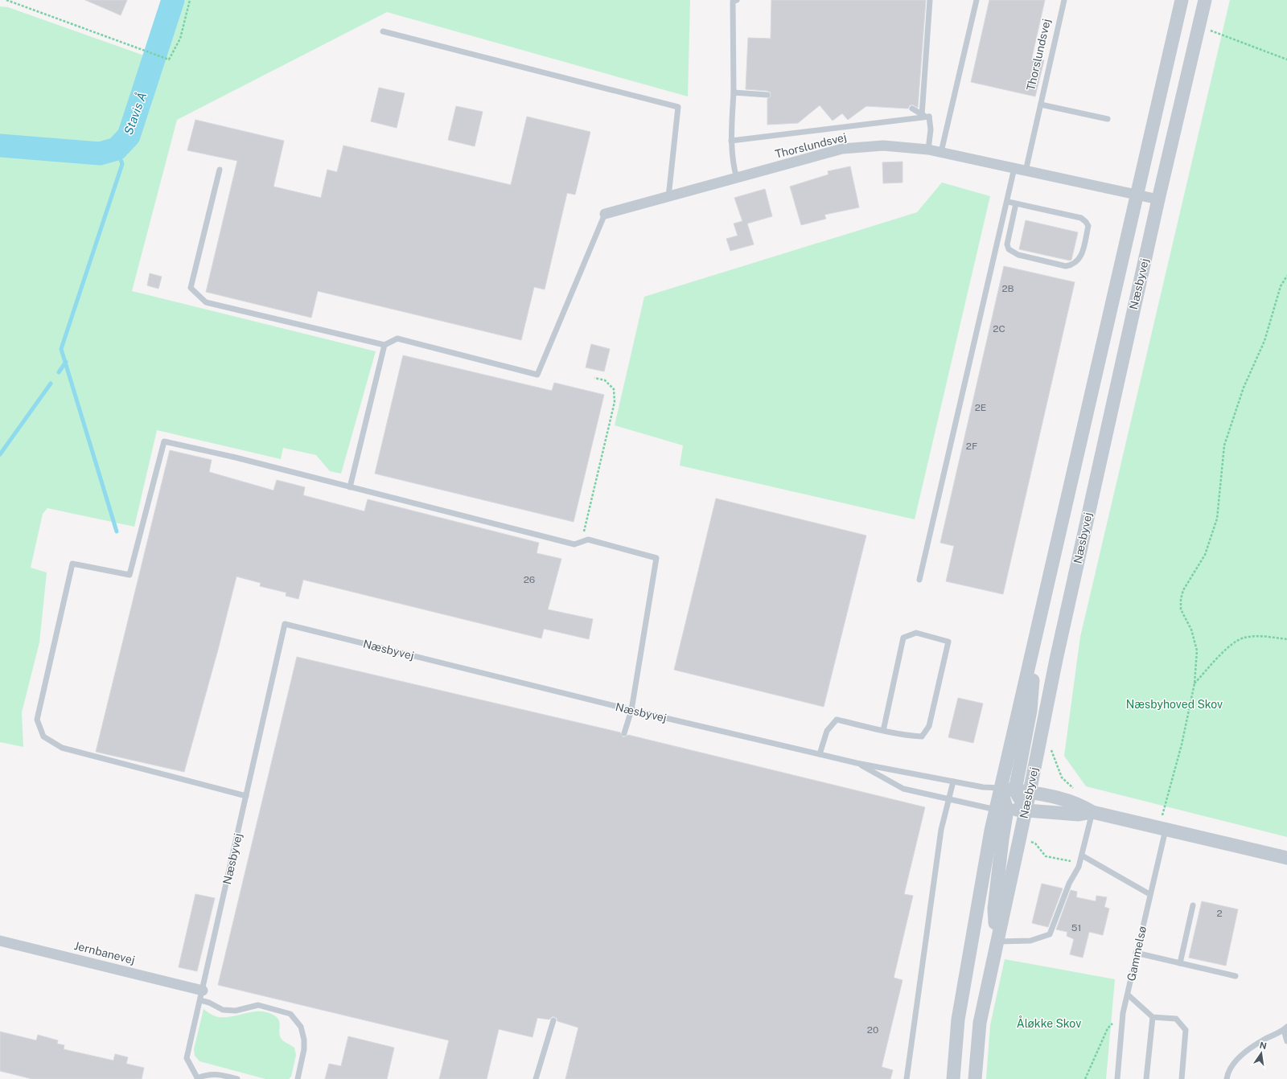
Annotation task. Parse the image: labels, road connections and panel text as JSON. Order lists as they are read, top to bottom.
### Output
{
  "streets": {
    "street": ["Thorslundsvej", "Næsbyvej", "Jernbanevej"],
    "lane": ["Gammelsø"]
  },
  "crossings": [
    ["Thorslundsvej", "Næsbyvej"],
    ["Næsbyvej", "Jernbanevej"]
  ],
  "water": ["Stavis Å"],
  "parks": ["Næsbyhoved Skov", "Åløkke Skov"],
  "house_numbers": [
    "2B",
    "2C",
    "2E",
    "2F",
    "26",
    "2",
    "51",
    "20"
  ],
  "north": "top"
}
